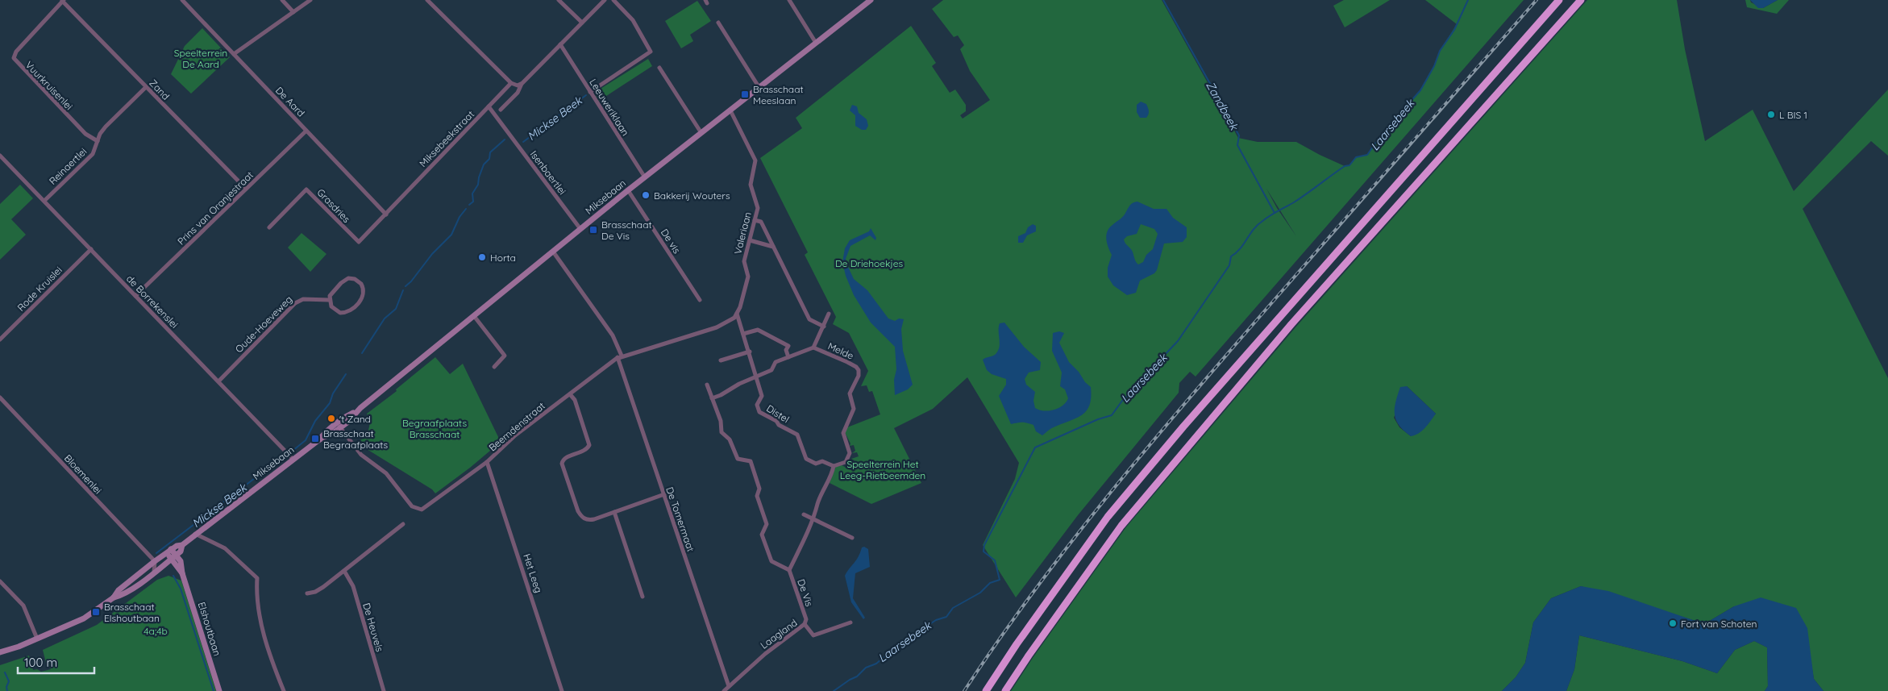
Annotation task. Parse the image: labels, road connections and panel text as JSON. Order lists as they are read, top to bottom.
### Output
{
  "streets": {
    "street": [
      "Vuurkruisenlei",
      "Zand",
      "De Aard",
      "Leeuweriklaan",
      "Miksebeekstraat",
      "Reinaertlei",
      "Isenbaertlei",
      "Miksebaan",
      "Grasdries",
      "Prins van Oranjestraat",
      "Valeriaan",
      "De vis",
      "Rode Kruislei",
      "de Borrekenslei",
      "Oude-Hoeveweg",
      "Melde",
      "Distel",
      "Beemdenstraat",
      "Bloemenlei",
      "De Tomermaat",
      "Het Leeg",
      "De Vis",
      "De Heuvels",
      "Elshoutbaan",
      "Laagland"
    ]
  },
  "crossings": [
    ["Vuurkruisenlei", "Zand"],
    ["Vuurkruisenlei", "Reinaertlei"],
    ["Zand", "Reinaertlei"],
    ["Zand", "Prins van Oranjestraat"],
    ["De Aard", "Miksebeekstraat"],
    ["De Aard", "Grasdries"],
    ["De Aard", "Prins van Oranjestraat"],
    ["Leeuweriklaan", "Miksebaan"],
    ["Miksebeekstraat", "Isenbaertlei"],
    ["Miksebeekstraat", "Grasdries"],
    ["Reinaertlei", "de Borrekenslei"],
    ["Isenbaertlei", "Miksebaan"],
    ["Miksebaan", "Valeriaan"],
    ["Miksebaan", "De vis"],
    ["Miksebaan", "de Borrekenslei"],
    ["Miksebaan", "Beemdenstraat"],
    ["Miksebaan", "Bloemenlei"],
    ["Miksebaan", "Elshoutbaan"],
    ["Prins van Oranjestraat", "de Borrekenslei"],
    ["Valeriaan", "Distel"],
    ["Rode Kruislei", "de Borrekenslei"],
    ["de Borrekenslei", "Oude-Hoeveweg"],
    ["Melde", "Distel"],
    ["Beemdenstraat", "De Tomermaat"],
    ["Beemdenstraat", "Het Leeg"],
    ["De Tomermaat", "Laagland"],
    ["De Vis", "Laagland"]
  ],
  "water": ["Zandbeek", "Mickse Beek", "Laarsebeek"],
  "parks": [
    "Speelterrein De Aard",
    "De Driehoekjes",
    "Begraafplaats Brasschaat",
    "Speelterrein Het Leeg-Rietbeemden",
    "4a;4b"
  ],
  "places": {
    "transit": [
      "Brasschaat Meeslaan",
      "Brasschaat De Vis",
      "Brasschaat Begraafplaats",
      "Brasschaat Elshoutbaan"
    ],
    "other": [
      "L BIS 1",
      "Bakkerij Wouters",
      "Horta",
      "'t Zand",
      "Fort van Schoten"
    ]
  },
  "scale_bar": "100 m"
}
